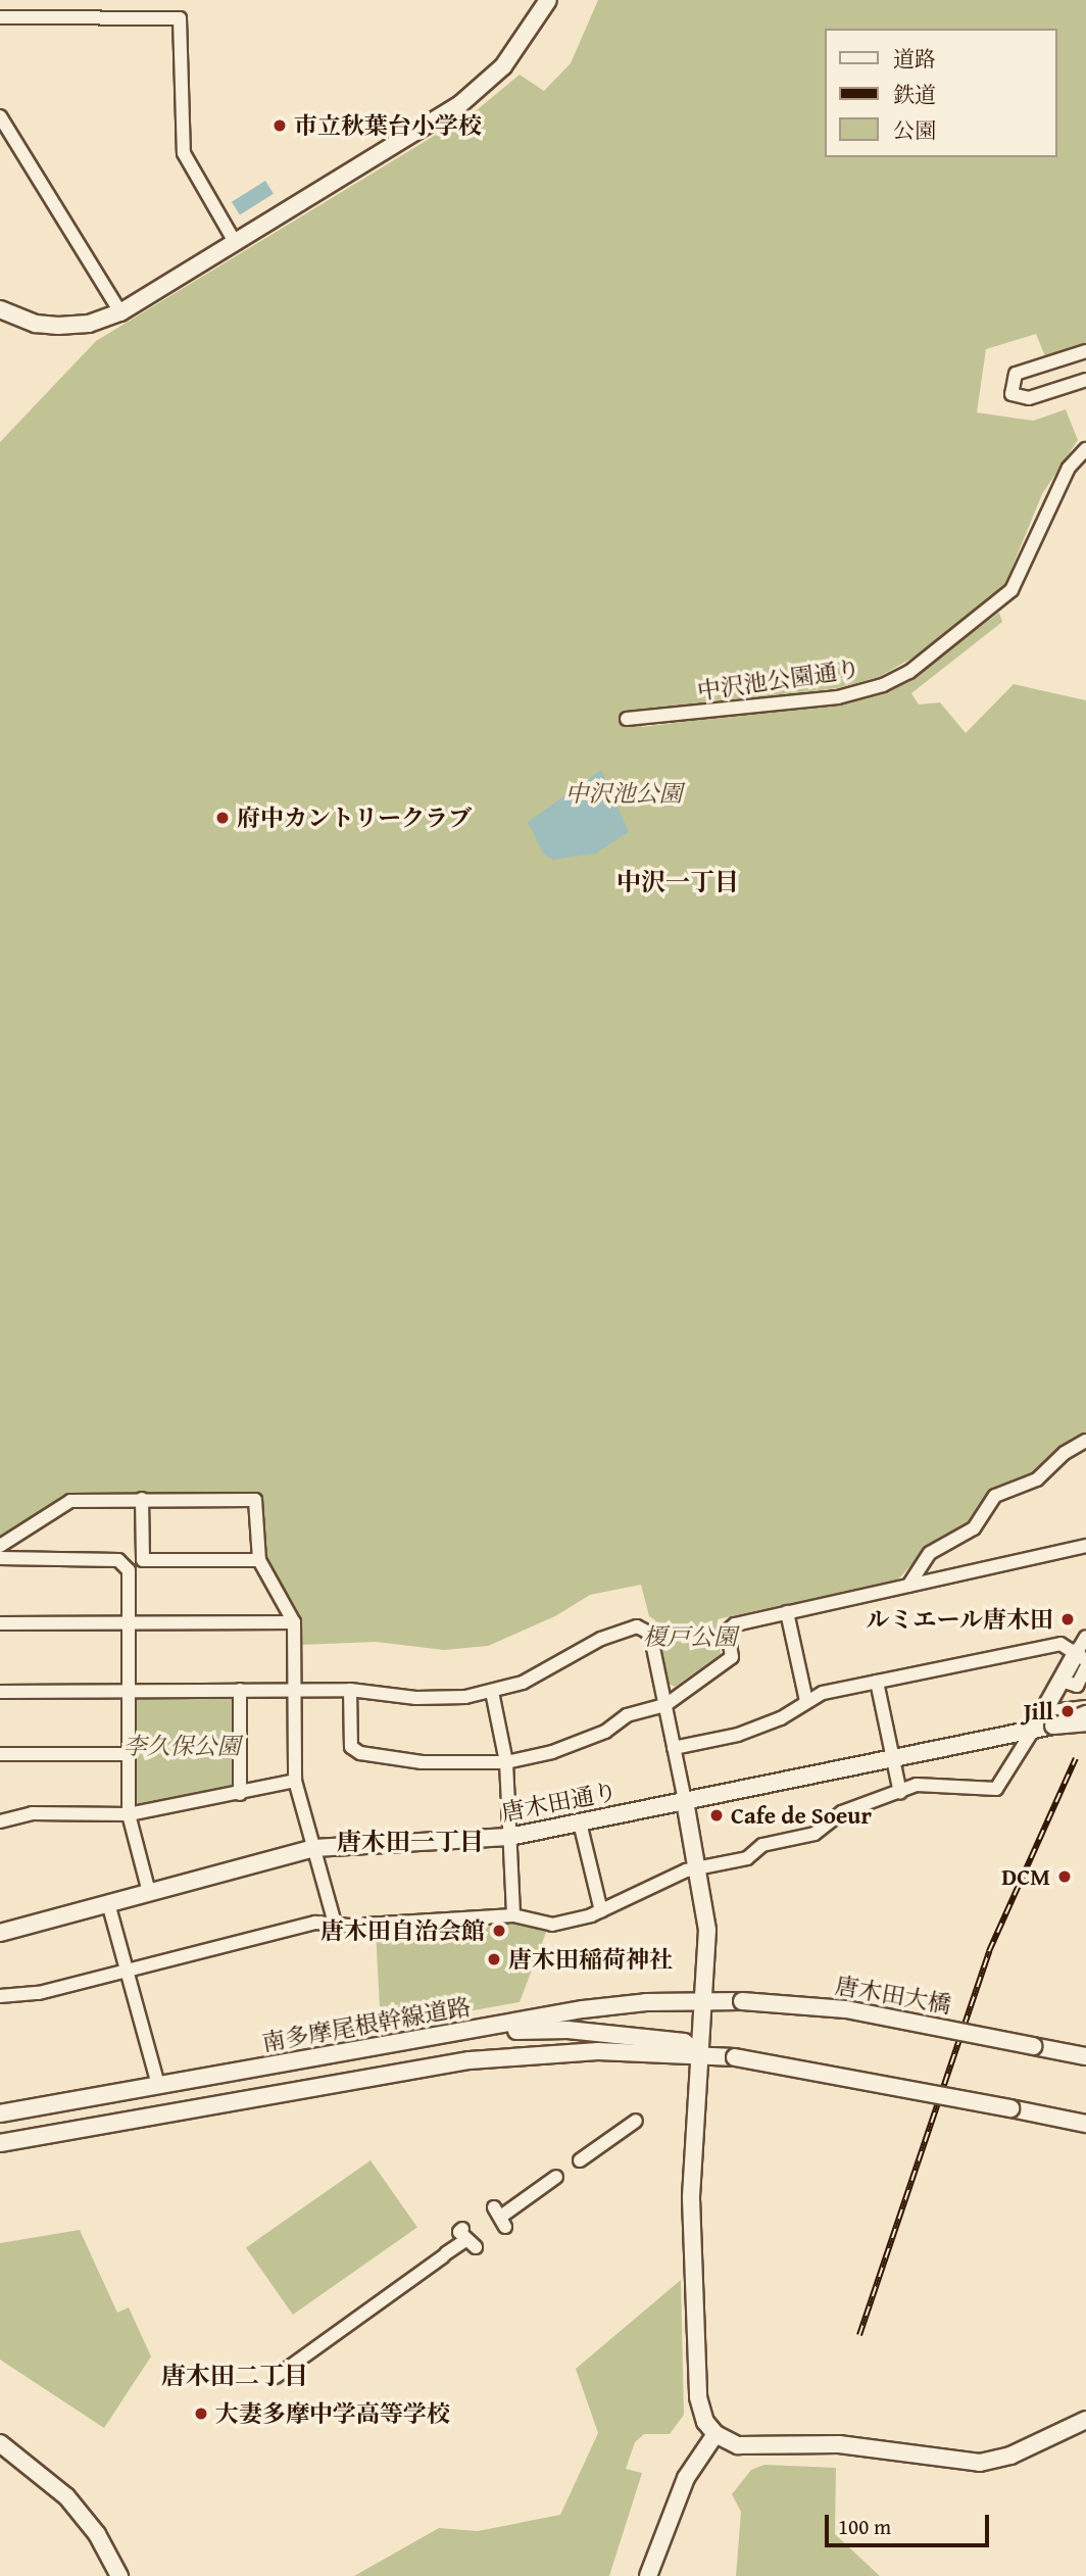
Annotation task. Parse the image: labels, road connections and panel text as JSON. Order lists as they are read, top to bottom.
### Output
{
  "streets": {
    "street": [
      "中沢池公園通り",
      "唐木田通り",
      "唐木田大橋",
      "南多摩尾根幹線道路"
    ]
  },
  "crossings": [
    ["唐木田大橋", "南多摩尾根幹線道路"]
  ],
  "districts": ["中沢一丁目", "唐木田一丁目", "唐木田二丁目"],
  "parks": ["中沢池公園", "榎戸公園", "李久保公園"],
  "places": [
    "市立秋葉台小学校",
    "府中カントリークラブ",
    "ルミエール唐木田",
    "Jill",
    "Cafe de Soeur",
    "DCM",
    "唐木田自治会館",
    "唐木田稲荷神社",
    "大妻多摩中学高等学校"
  ],
  "legend": ["道路", "鉄道", "公園"],
  "scale_bar": "100 m"
}
